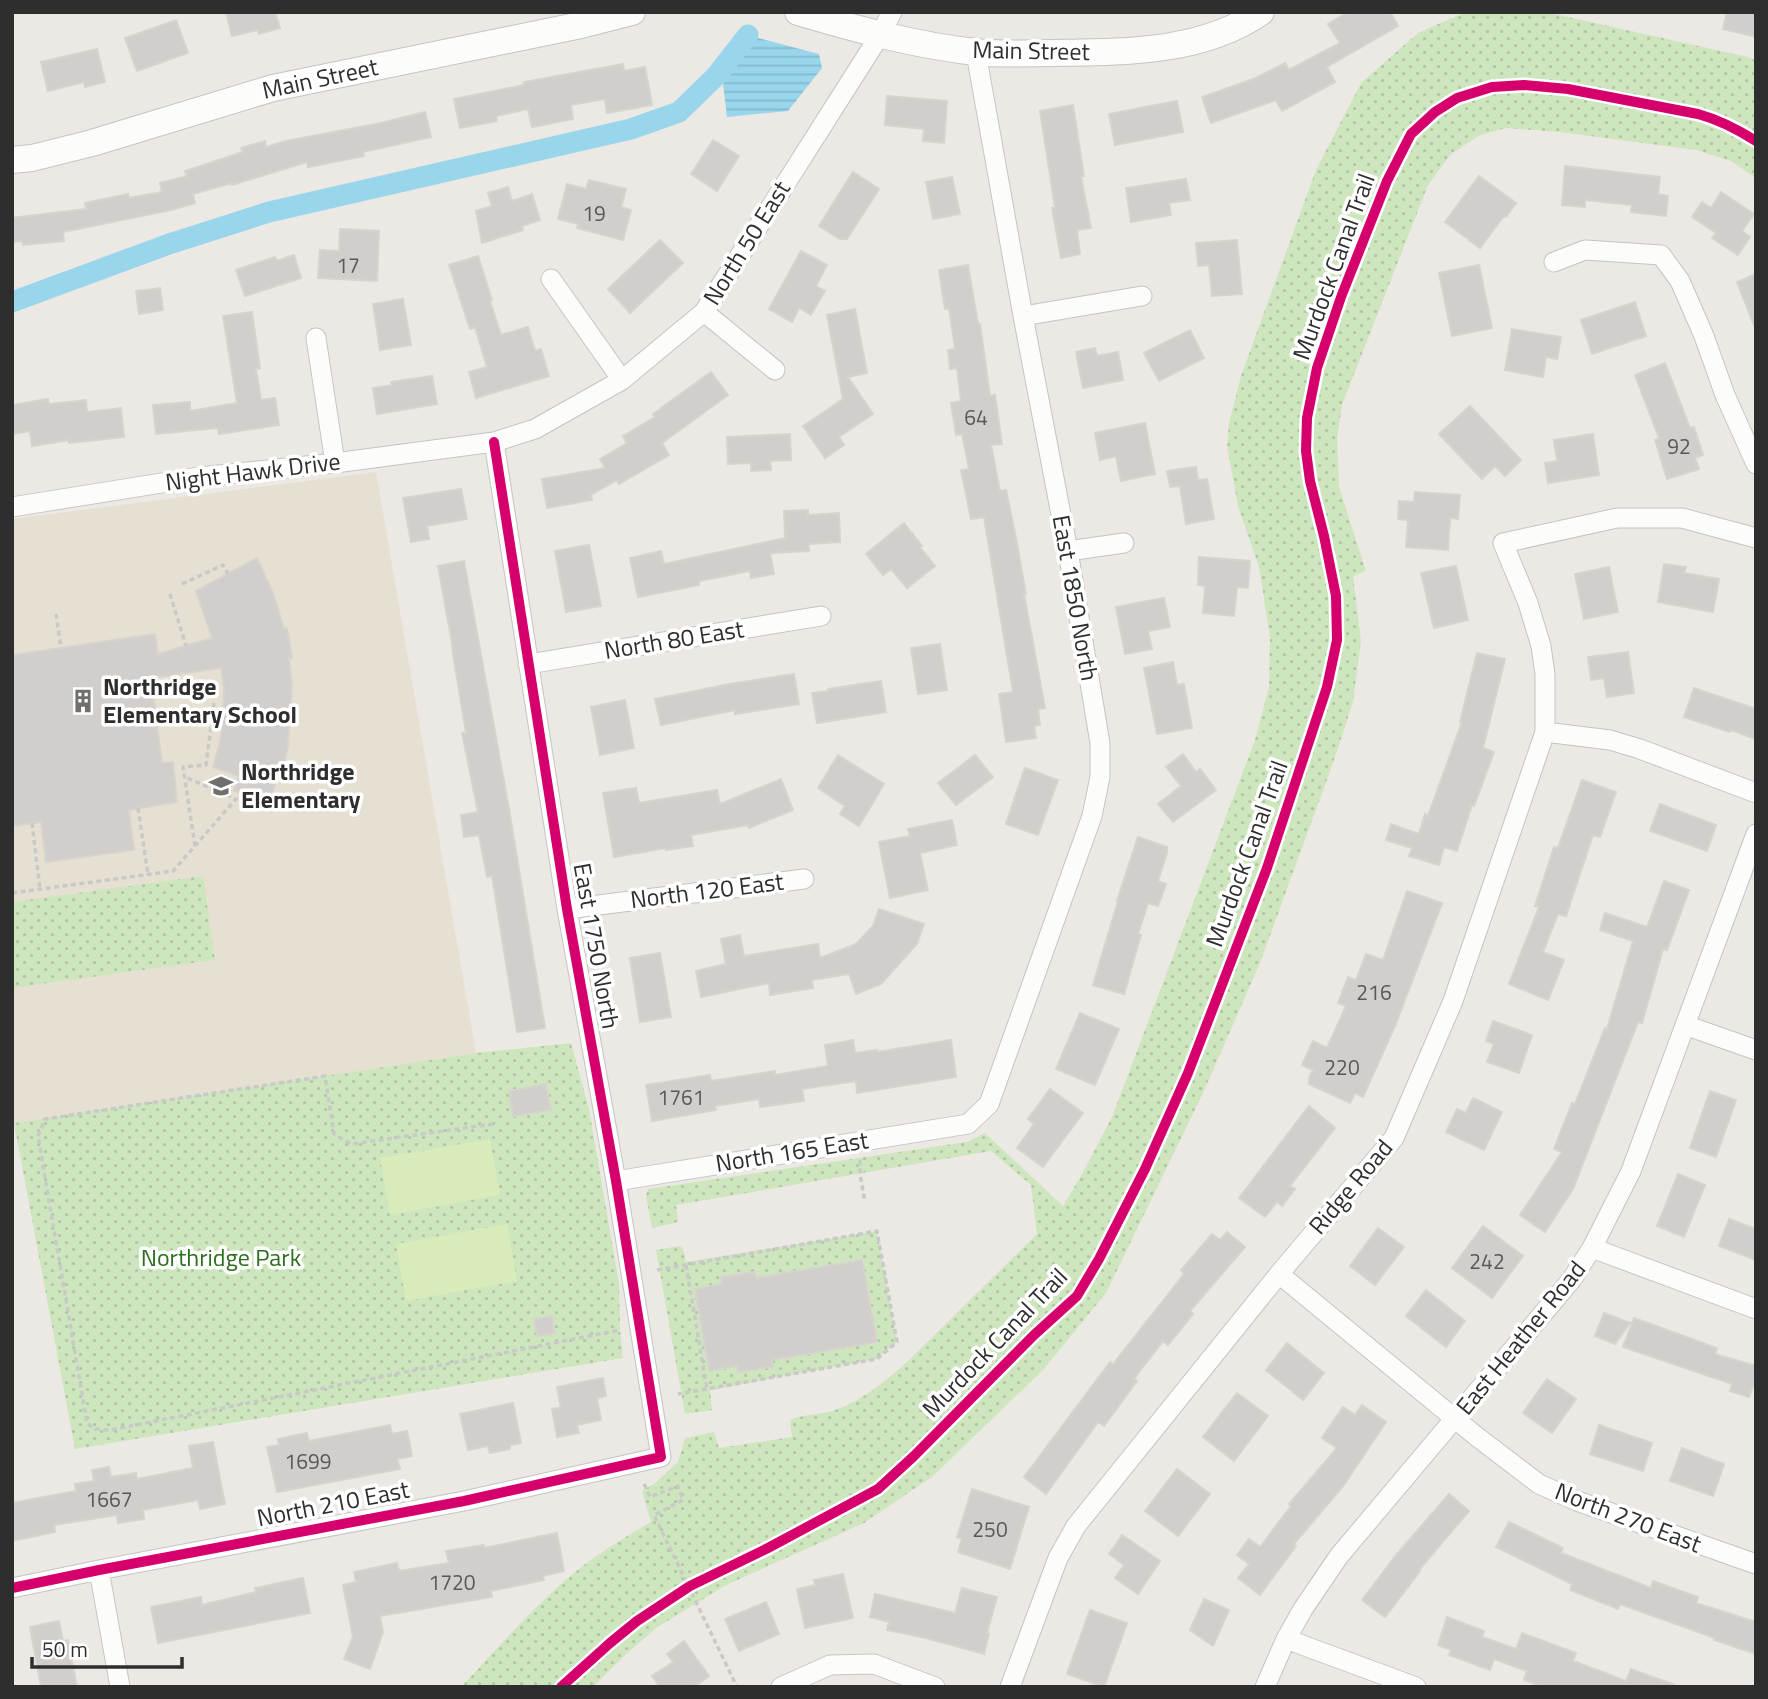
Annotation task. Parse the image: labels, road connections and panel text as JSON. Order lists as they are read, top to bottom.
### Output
{
  "streets": {
    "street": [
      "Main Street",
      "North 50 East",
      "Night Hawk Drive",
      "East 1850 North",
      "North 80 East",
      "North 120 East",
      "East 1750 North",
      "North 165 East",
      "Ridge Road",
      "East Heather Road",
      "North 210 East",
      "North 270 East"
    ],
    "cycle path": ["Murdock Canal Trail"]
  },
  "crossings": [
    ["Main Street", "North 50 East"],
    ["Main Street", "East 1850 North"],
    ["North 50 East", "Night Hawk Drive"],
    ["North 50 East", "East 1750 North"],
    ["Night Hawk Drive", "East 1750 North"],
    ["East 1850 North", "North 165 East"],
    ["North 80 East", "East 1750 North"],
    ["North 120 East", "East 1750 North"],
    ["East 1750 North", "North 165 East"],
    ["East 1750 North", "North 210 East"],
    ["Ridge Road", "North 270 East"],
    ["East Heather Road", "North 270 East"]
  ],
  "parks": ["Northridge Park"],
  "places": {
    "building": ["Northridge Elementary School"],
    "school or university": ["Northridge Elementary"]
  },
  "house_numbers": [
    "19",
    "17",
    "64",
    "92",
    "216",
    "220",
    "1761",
    "242",
    "1699",
    "1667",
    "250",
    "1720"
  ],
  "scale_bar": "50 m"
}
